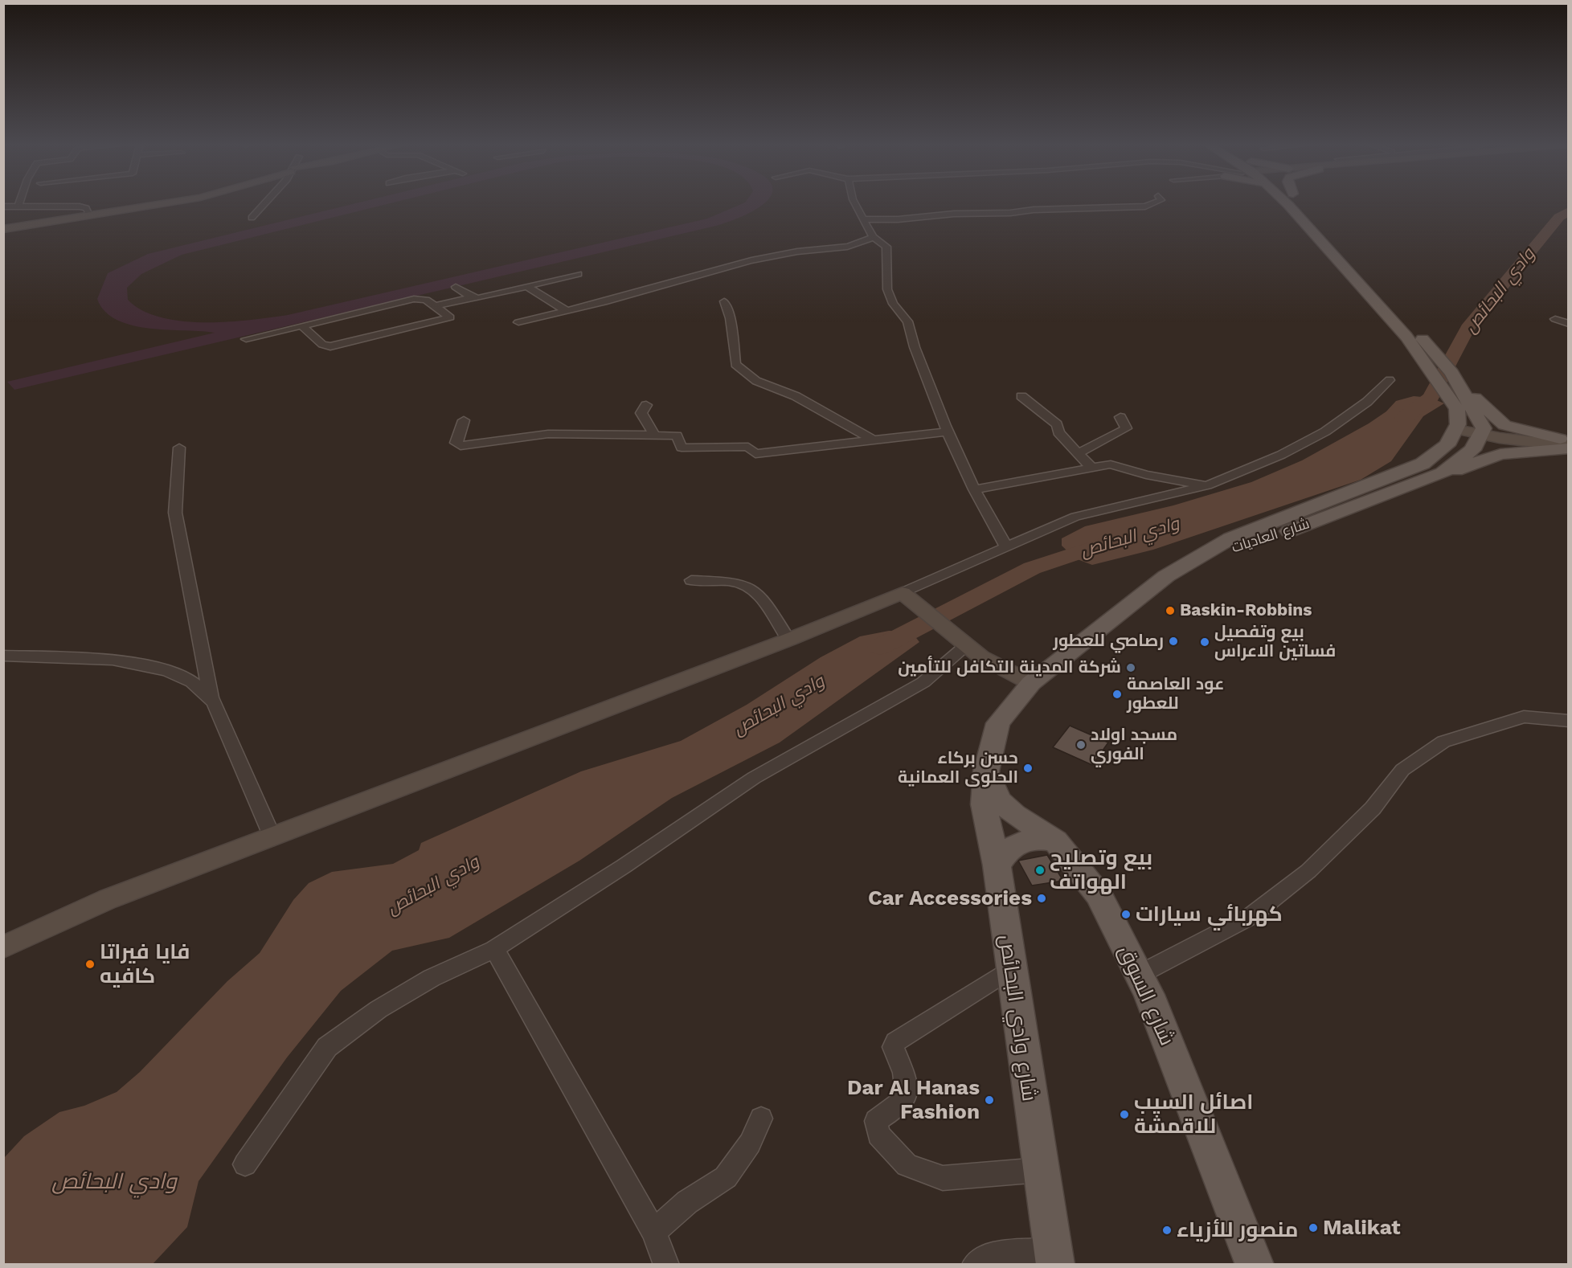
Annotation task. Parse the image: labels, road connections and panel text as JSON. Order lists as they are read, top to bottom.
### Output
{
  "streets": {
    "main road": ["شارع العاديات", "شارع السوق", "شارع وادي البحائص"]
  },
  "crossings": [
    ["شارع السوق", "شارع وادي البحائص"]
  ],
  "water": ["وادي البحائص"],
  "places": [
    "Baskin-Robbins",
    "رصاصي للعطور",
    "بيع وتفصيل فساتين الاعراس",
    "شركة المدينة التكافل للتأمين",
    "عود العاصمة للعطور",
    "مسجد اولاد الفوري",
    "حسن بركاء الحلوى العمانية",
    "بيع وتصليح الهواتف",
    "Car Accessories",
    "كهربائي سيارات",
    "فايا فيراتا كافيه",
    "Dar Al Hanas Fashion",
    "اصائل السيب للاقمشة",
    "Malikat",
    "منصور للأزياء"
  ]
}
